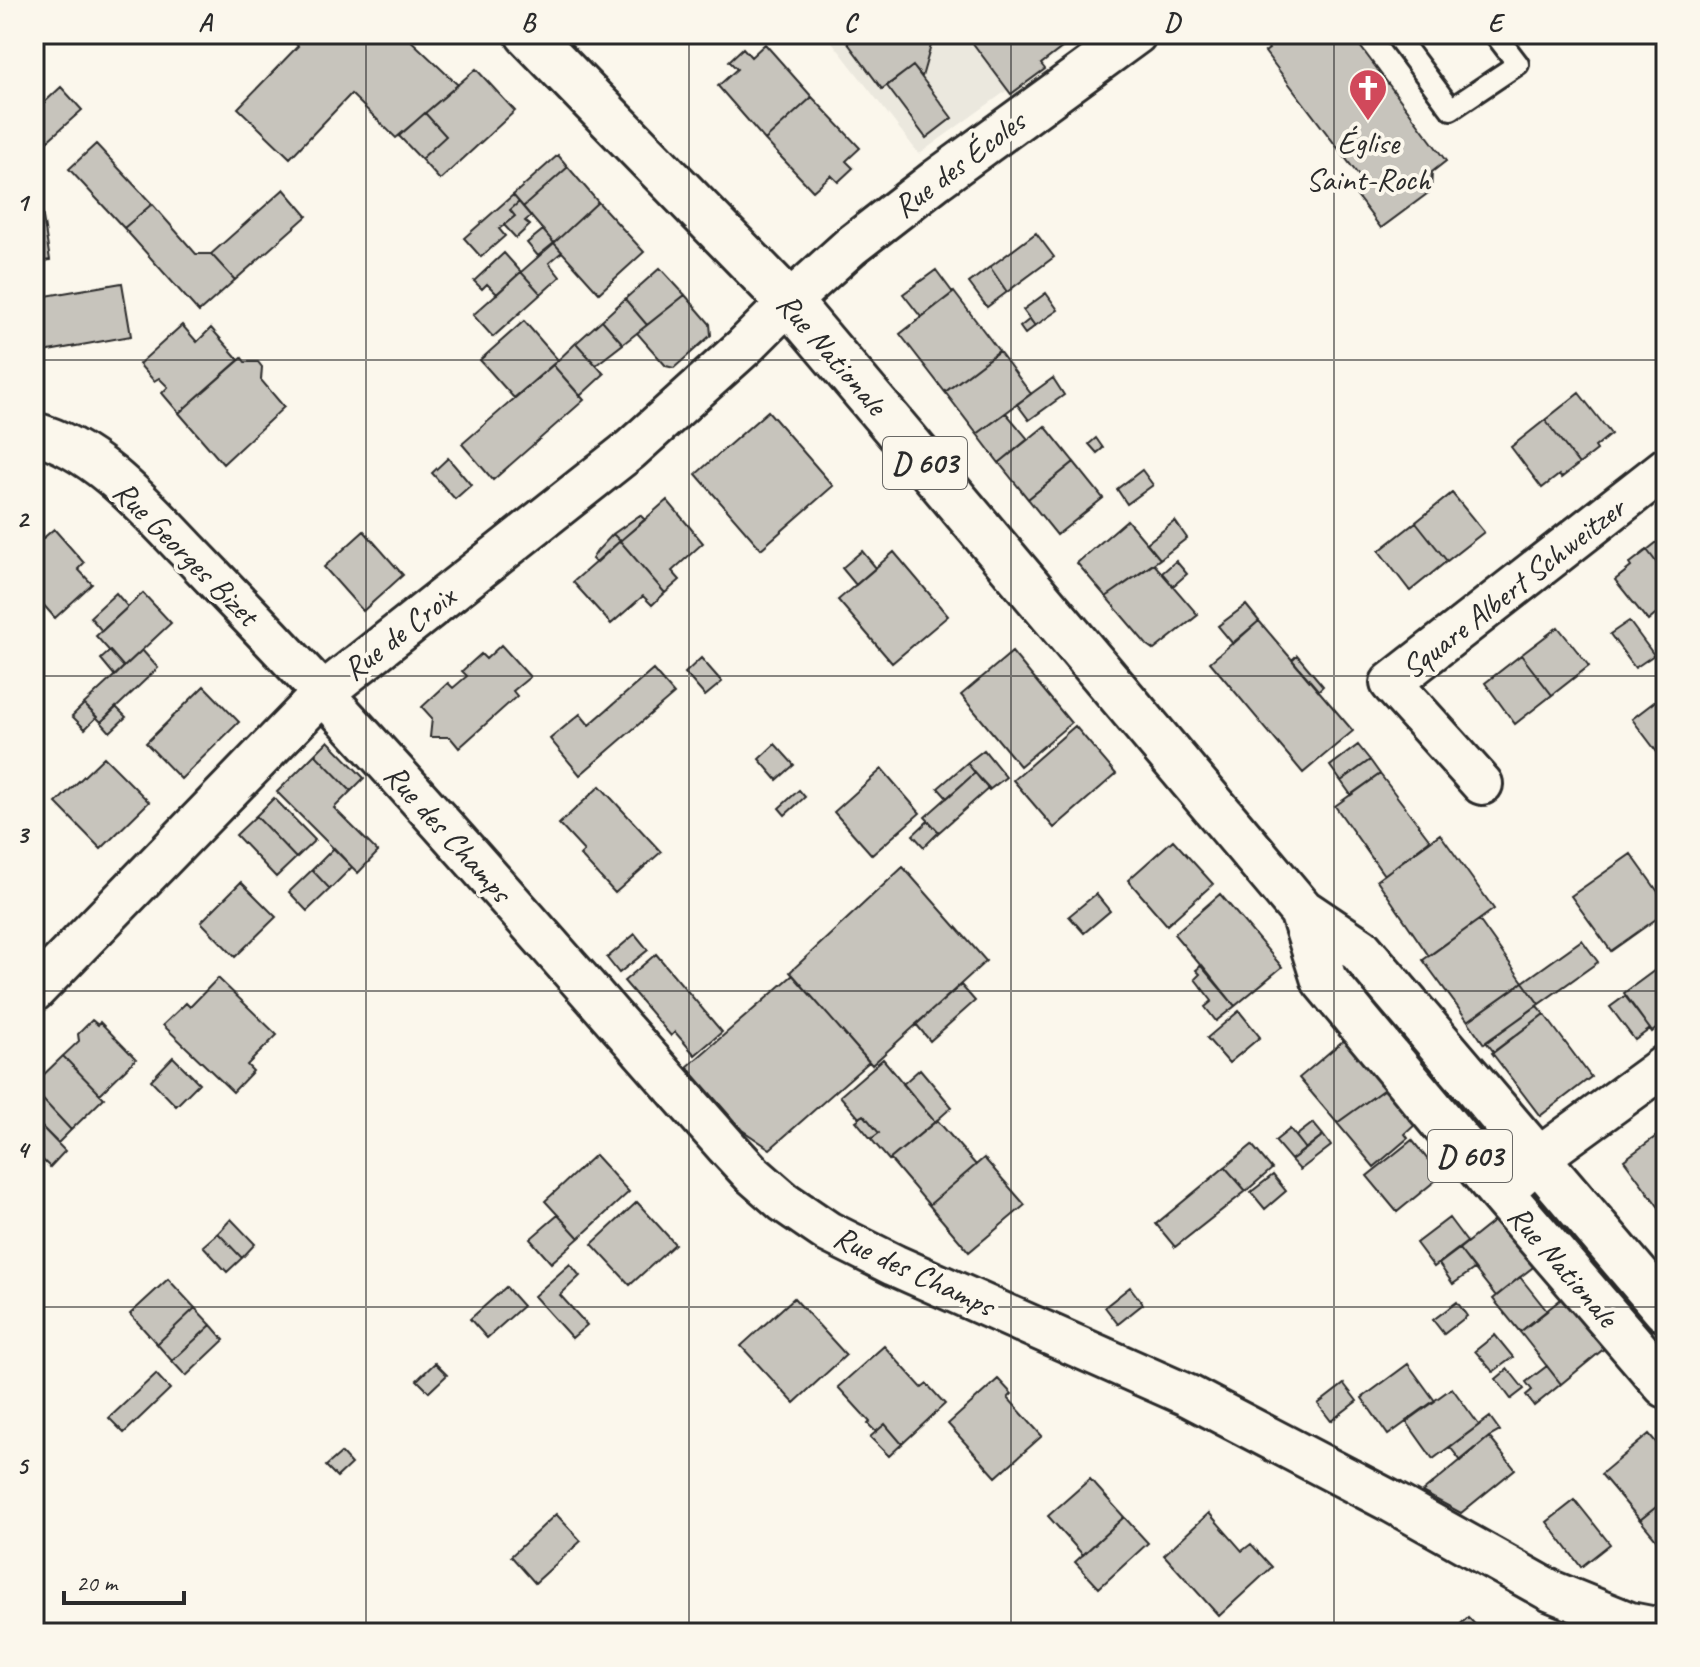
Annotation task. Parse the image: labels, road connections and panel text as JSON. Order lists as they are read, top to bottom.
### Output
{
  "streets": {
    "main road": ["Rue Nationale", "D 603"],
    "street": [
      "Rue des Écoles",
      "Rue Georges Bizet",
      "Square Albert Schweitzer",
      "Rue de Croix",
      "Rue des Champs"
    ]
  },
  "crossings": [
    ["Rue des Écoles", "Rue Nationale"],
    ["Rue des Écoles", "Rue de Croix"],
    ["Rue Nationale", "Rue de Croix"],
    ["Rue Georges Bizet", "Rue de Croix"],
    ["Rue Georges Bizet", "Rue des Champs"],
    ["Rue de Croix", "Rue des Champs"]
  ],
  "places": {
    "church": ["Église Saint-Roch"]
  },
  "scale_bar": "20 m",
  "grid": {
    "columns": [
      "A",
      "B",
      "C",
      "D",
      "E"
    ],
    "rows": [
      "1",
      "2",
      "3",
      "4",
      "5"
    ]
  }
}
